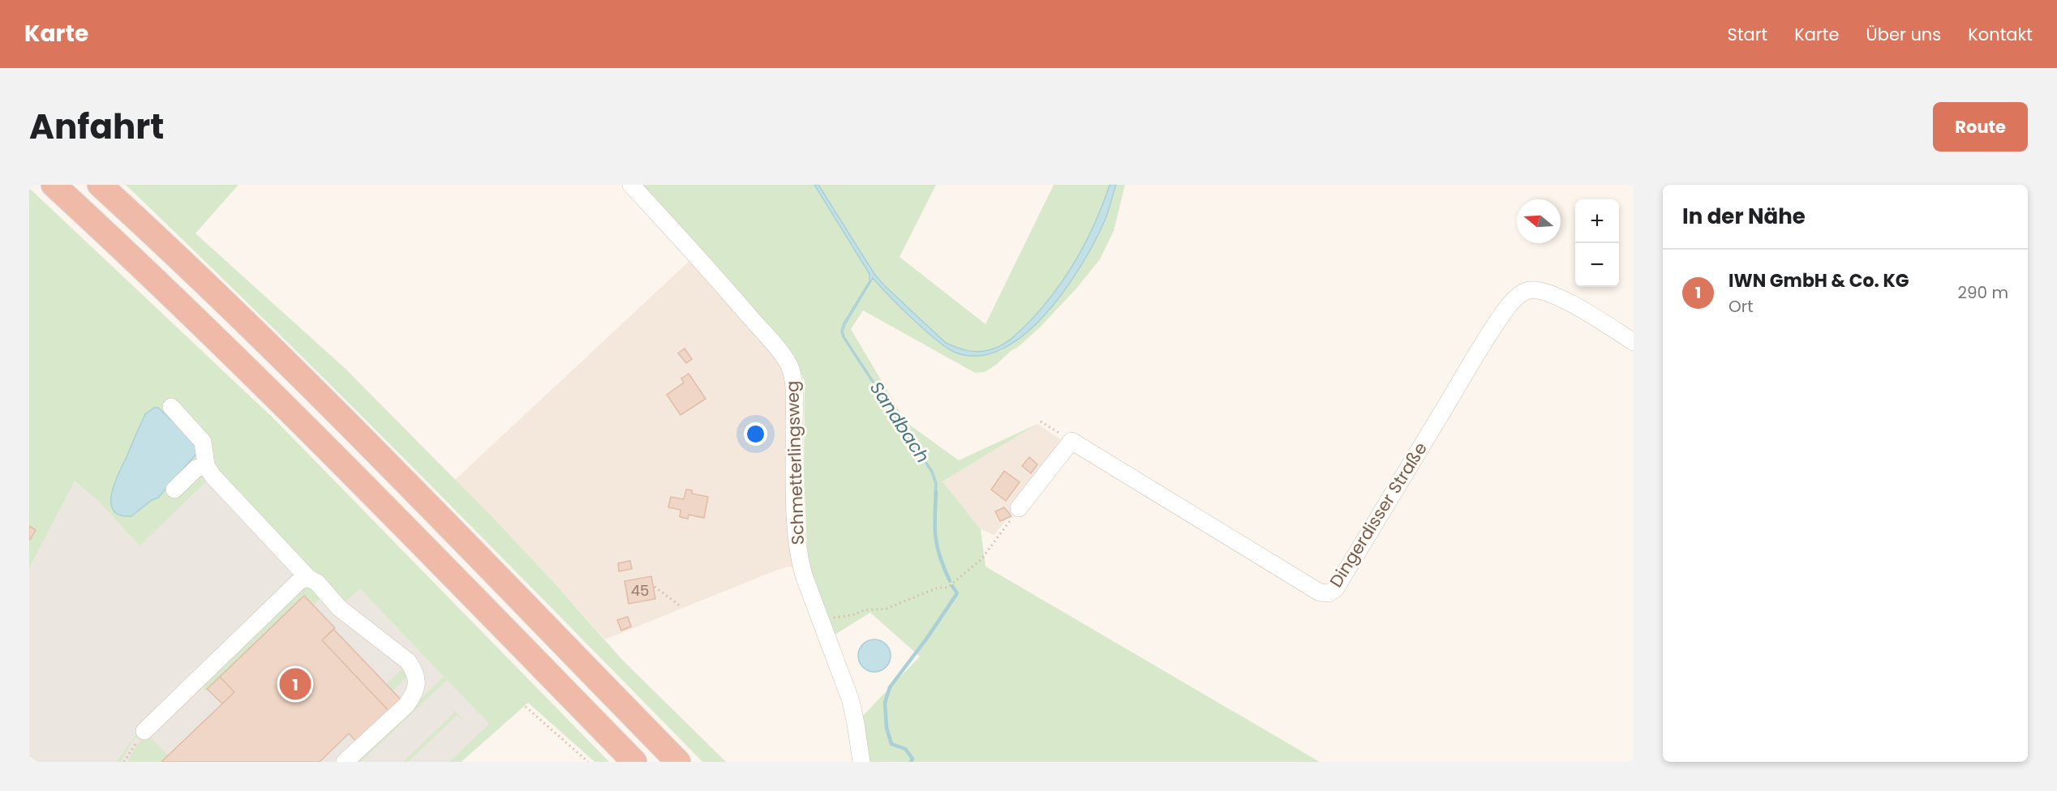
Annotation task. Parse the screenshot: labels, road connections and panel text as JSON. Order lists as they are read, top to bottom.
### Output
{
  "streets": {
    "street": ["Schmetterlingsweg", "Dingerdisser Straße"]
  },
  "water": ["Sandbach"],
  "house_numbers": ["45"],
  "north": "left",
  "page": {
    "header": "Karte",
    "nav": [
      "Start",
      "Karte",
      "Über uns",
      "Kontakt"
    ],
    "title": "Anfahrt",
    "buttons": "Route",
    "heading": "In der Nähe",
    "map_buttons": ["+", "−"],
    "list": [
      {
        "mark": "1",
        "name": "IWN GmbH & Co. KG",
        "note": "Ort",
        "value": "290 m"
      }
    ],
    "pins": "1"
  }
}
